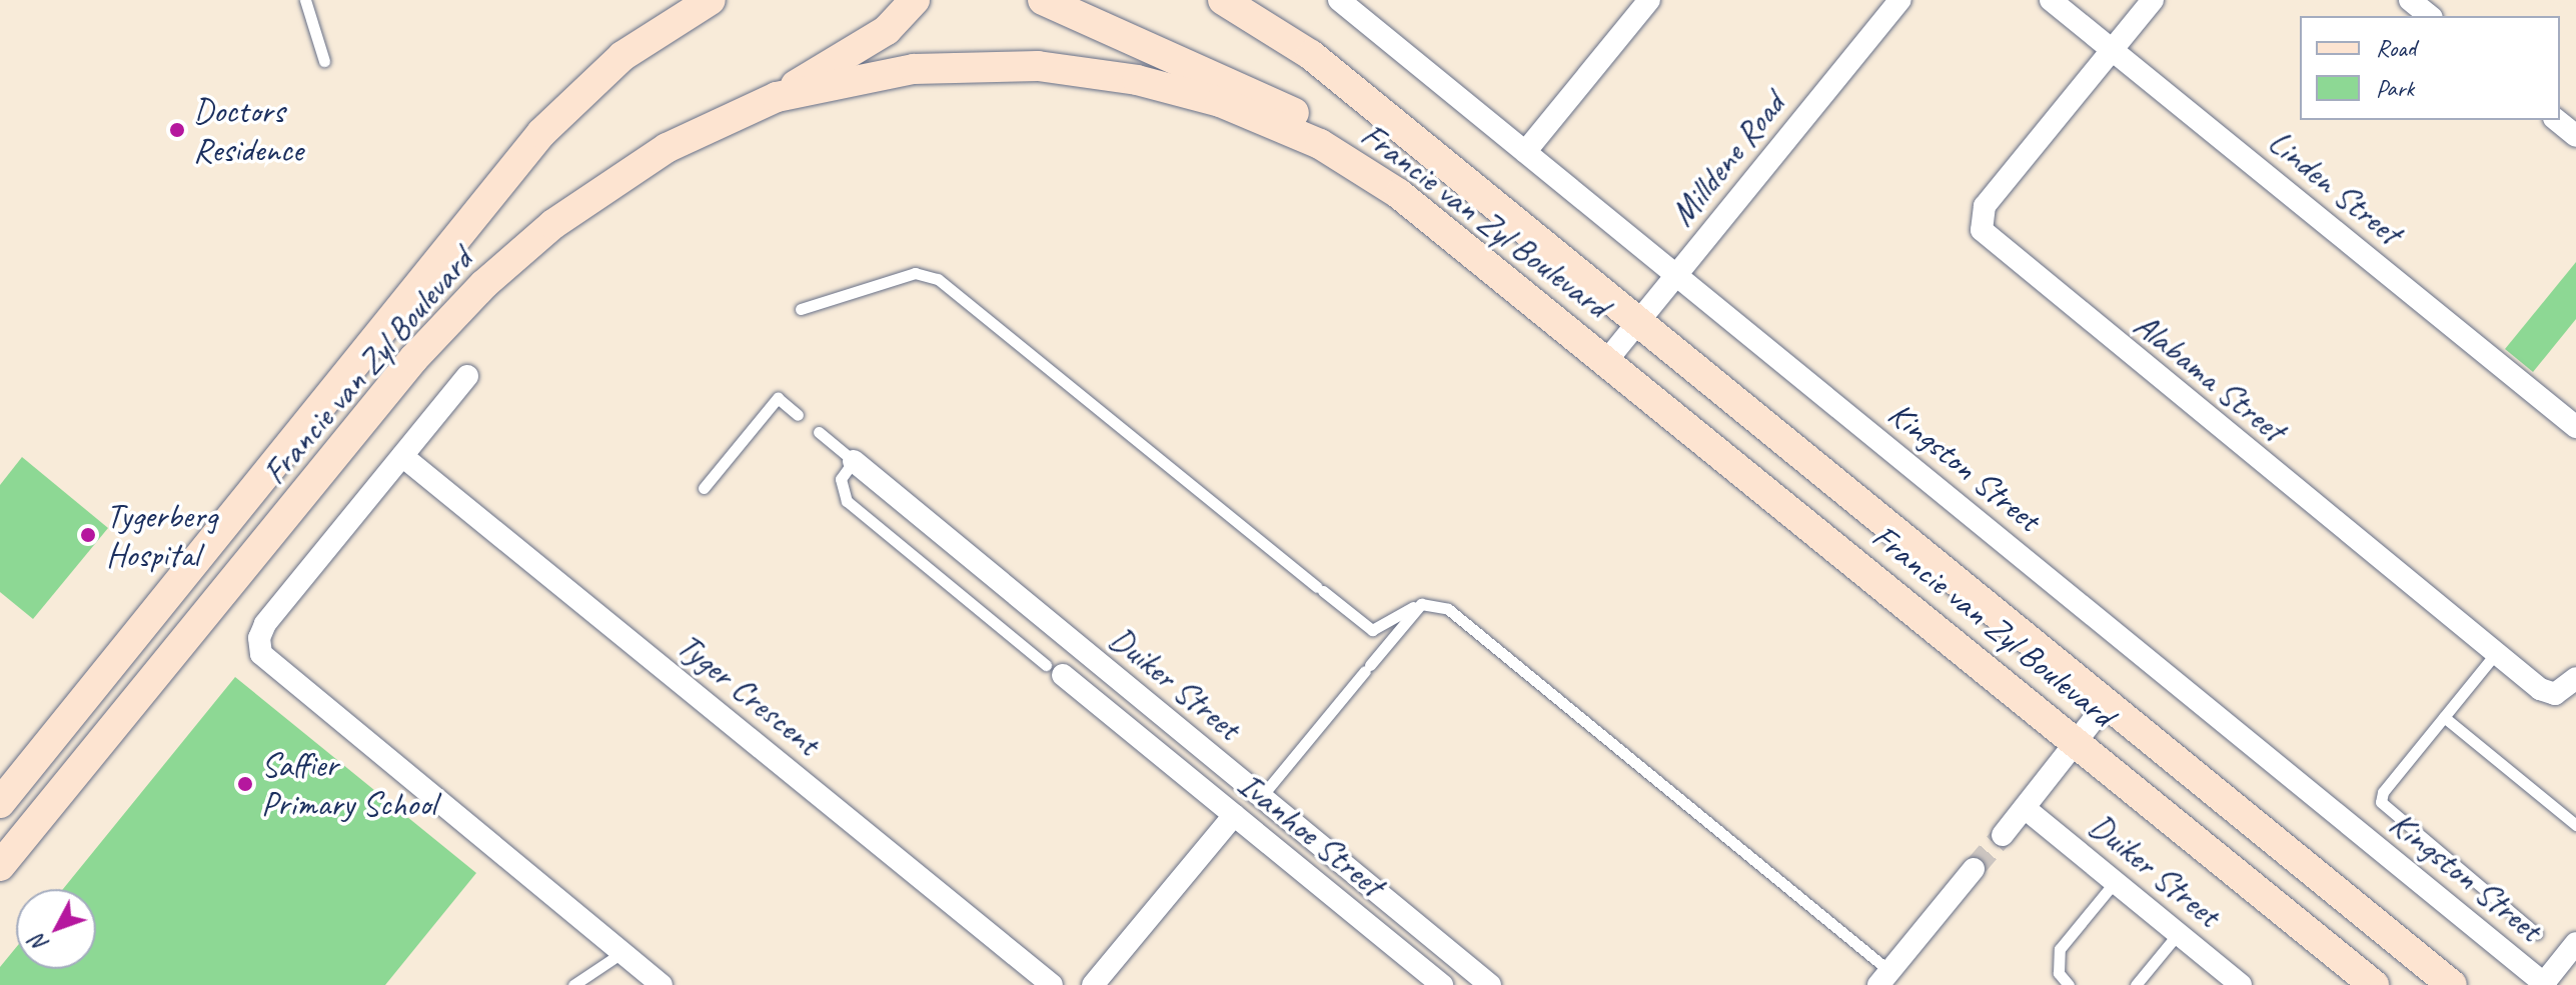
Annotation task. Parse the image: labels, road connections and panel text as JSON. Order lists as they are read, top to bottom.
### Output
{
  "streets": {
    "main road": ["Francie van Zyl Boulevard"],
    "street": [
      "Milldene Road",
      "Linden Street",
      "Alabama Street",
      "Kingston Street",
      "Duiker Street",
      "Tyger Crescent",
      "Ivanhoe Street"
    ]
  },
  "crossings": [
    ["Milldene Road", "Francie van Zyl Boulevard"],
    ["Milldene Road", "Kingston Street"],
    ["Linden Street", "Alabama Street"]
  ],
  "places": ["Doctors Residence", "Tygerberg Hospital", "Saffier Primary School"],
  "legend": ["Road", "Park"],
  "north": "bottom left"
}
